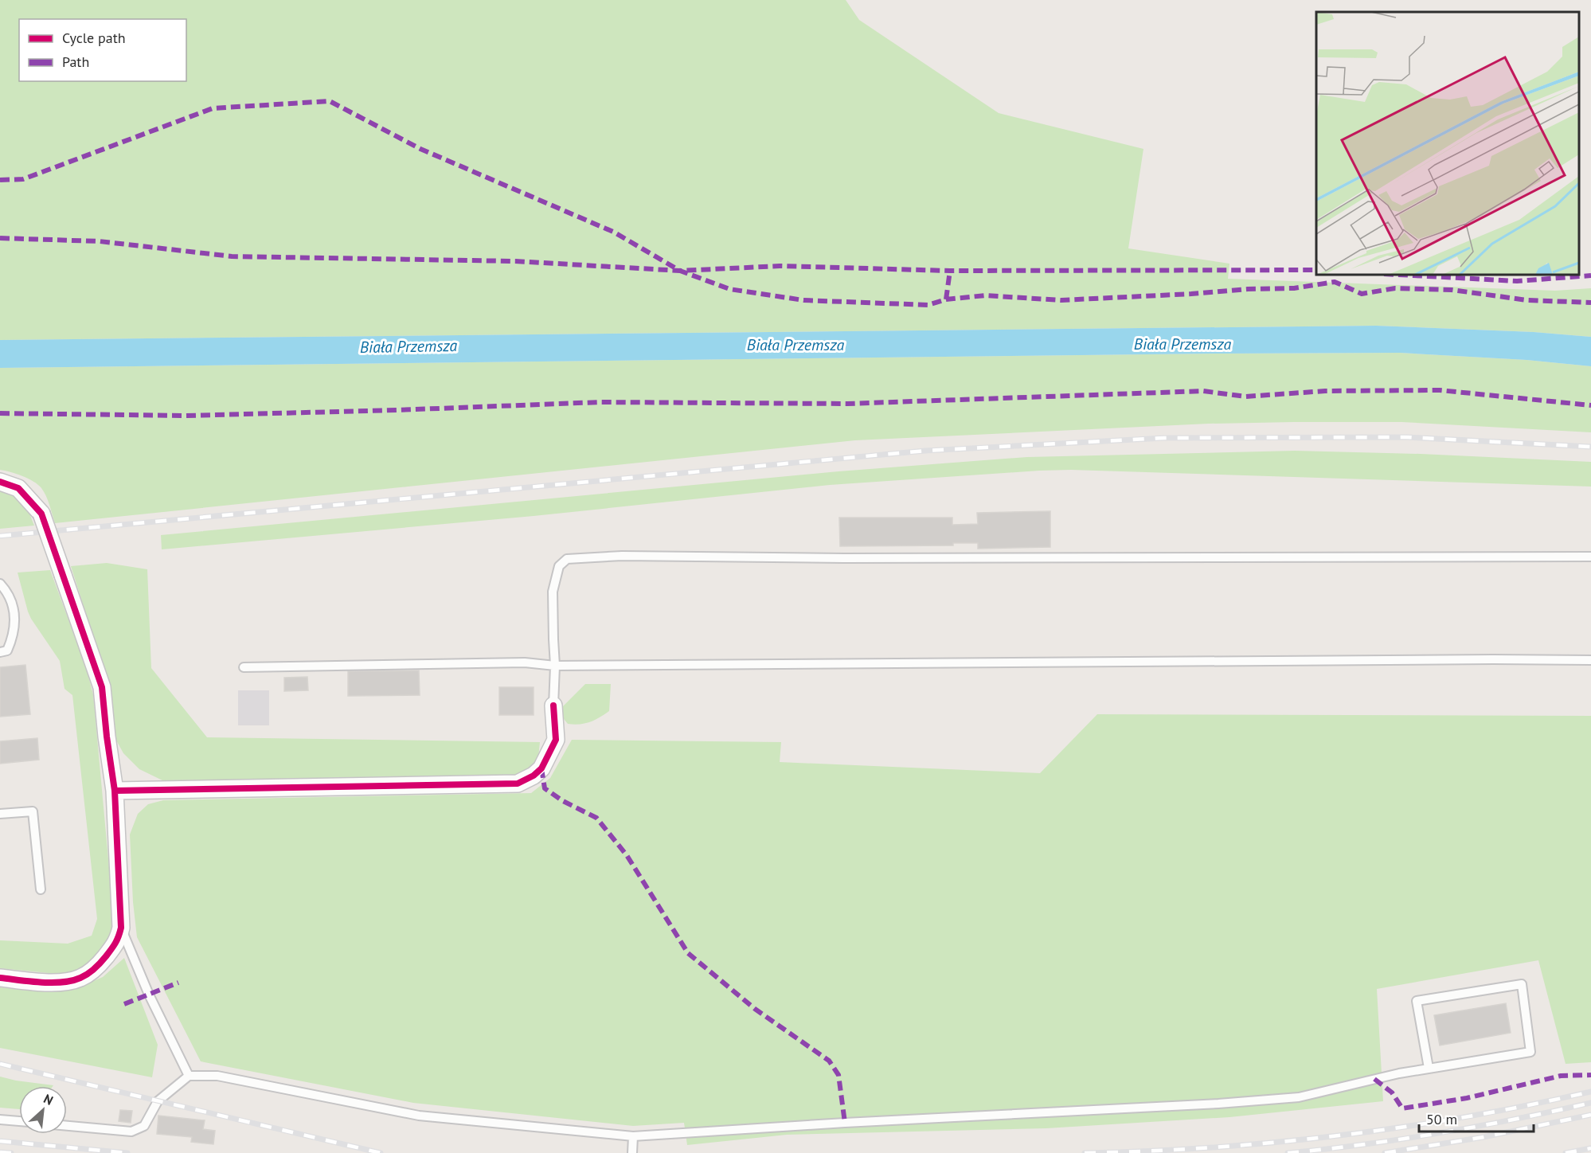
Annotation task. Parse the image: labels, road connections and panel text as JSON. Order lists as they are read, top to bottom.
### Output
{
  "water": ["Biała Przemsza"],
  "legend": ["Cycle path", "Path"],
  "scale_bar": "50 m",
  "north": "top right"
}
